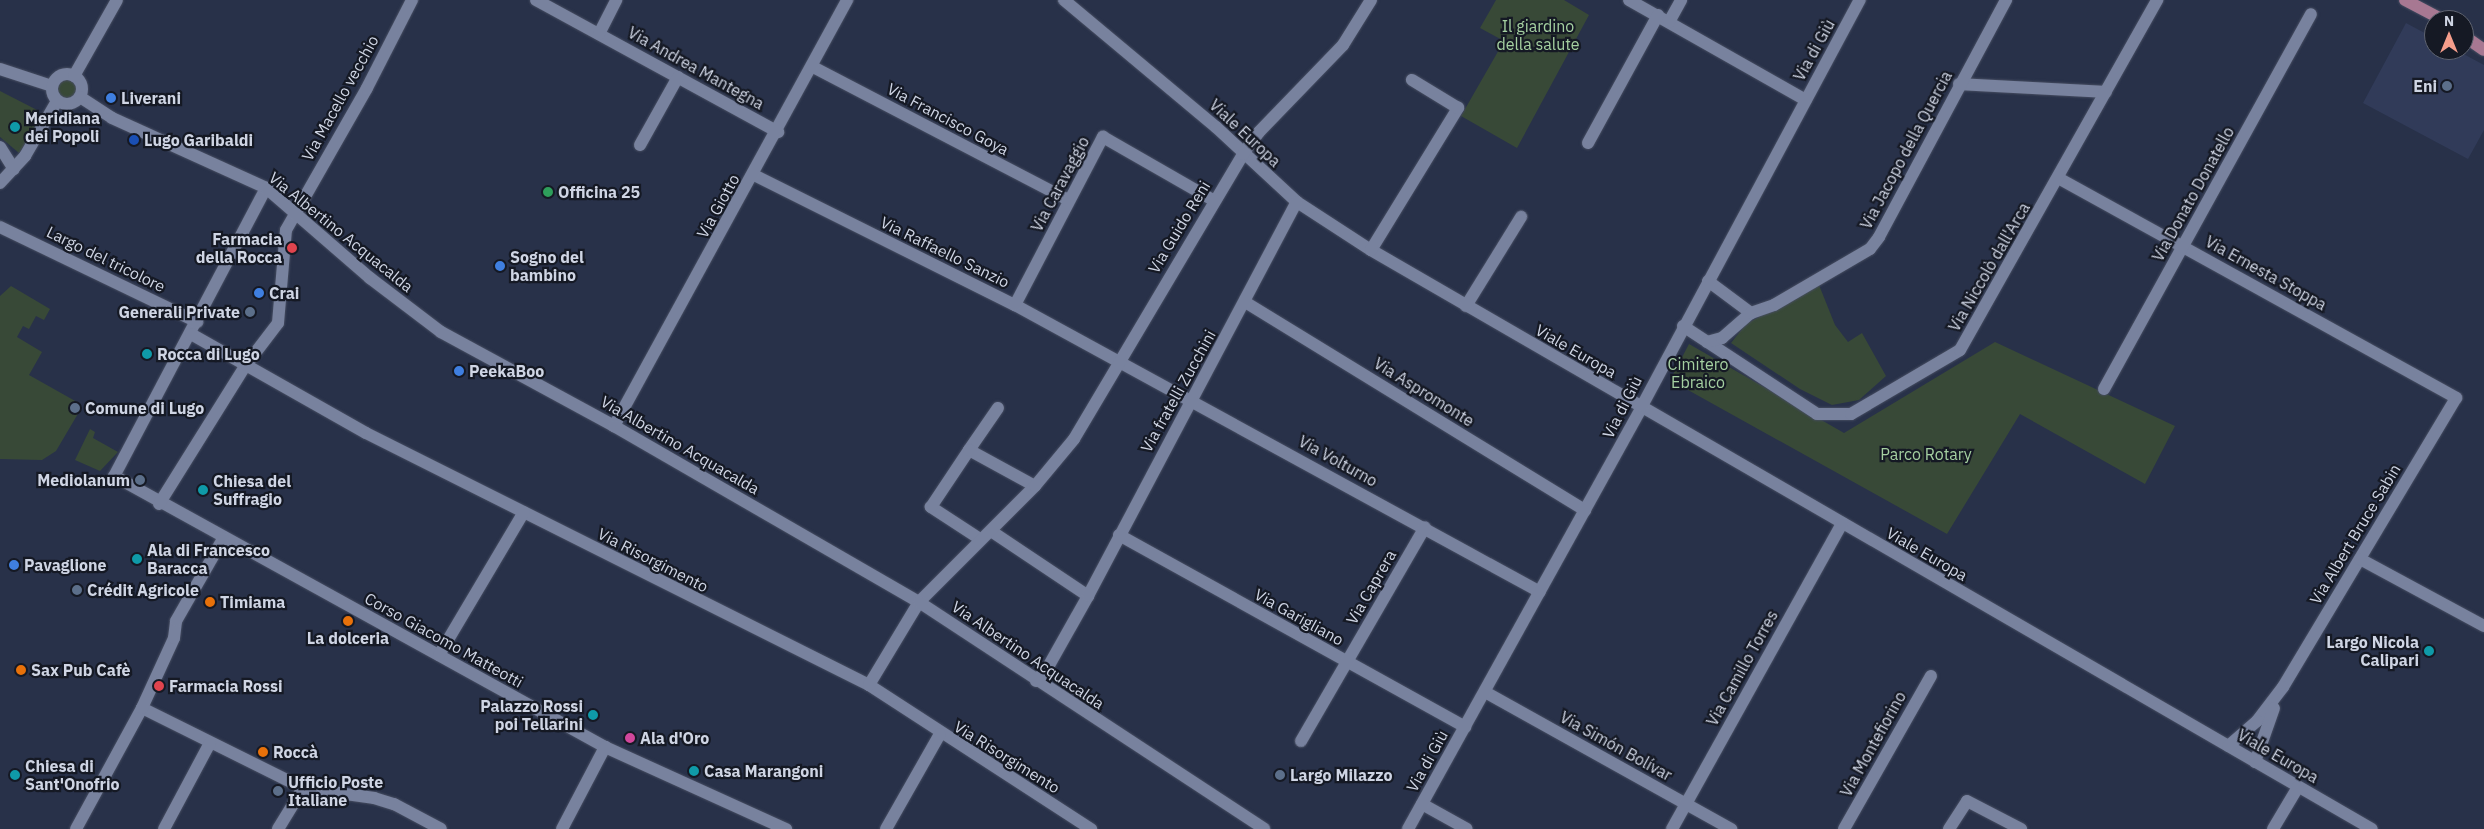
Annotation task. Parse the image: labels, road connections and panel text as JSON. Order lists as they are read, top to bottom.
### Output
{
  "streets": {
    "street": [
      "Via di Giù",
      "Via Andrea Mantegna",
      "Via Macello vecchio",
      "Via Francisco Goya",
      "Viale Europa",
      "Via Jacopo della Quercia",
      "Via Caravaggio",
      "Via Donato Donatello",
      "Via Giotto",
      "Via Guido Reni",
      "Via Albertino Acquacalda",
      "Via Raffaello Sanzio",
      "Largo del tricolore",
      "Via Niccolò dall'Arca",
      "Via Ernesta Stoppa",
      "Via fratelli Zucchini",
      "Via Aspromonte",
      "Via Volturno",
      "Via Albert Bruce Sabin",
      "Via Risorgimento",
      "Via Caprera",
      "Via Garigliano",
      "Corso Giacomo Matteotti",
      "Via Camillo Torres",
      "Via Montefiorino",
      "Via Simón Bolívar"
    ]
  },
  "crossings": [
    ["Via di Giù", "Viale Europa"],
    ["Via di Giù", "Via Niccolò dall'Arca"],
    ["Via di Giù", "Via Aspromonte"],
    ["Via di Giù", "Via Volturno"],
    ["Via di Giù", "Via Garigliano"],
    ["Via di Giù", "Via Simón Bolívar"],
    ["Via Andrea Mantegna", "Via Giotto"],
    ["Via Macello vecchio", "Via Albertino Acquacalda"],
    ["Via Macello vecchio", "Via Risorgimento"],
    ["Via Macello vecchio", "Corso Giacomo Matteotti"],
    ["Via Francisco Goya", "Via Caravaggio"],
    ["Via Francisco Goya", "Via Giotto"],
    ["Viale Europa", "Via Guido Reni"],
    ["Viale Europa", "Via fratelli Zucchini"],
    ["Viale Europa", "Via Albert Bruce Sabin"],
    ["Viale Europa", "Via Camillo Torres"],
    ["Via Jacopo della Quercia", "Via Niccolò dall'Arca"],
    ["Via Caravaggio", "Via Guido Reni"],
    ["Via Caravaggio", "Via Raffaello Sanzio"],
    ["Via Donato Donatello", "Via Ernesta Stoppa"],
    ["Via Giotto", "Via Albertino Acquacalda"],
    ["Via Giotto", "Via Raffaello Sanzio"],
    ["Via Guido Reni", "Via Albertino Acquacalda"],
    ["Via Guido Reni", "Via Raffaello Sanzio"],
    ["Via Guido Reni", "Via Volturno"],
    ["Via Guido Reni", "Via Risorgimento"],
    ["Via Albertino Acquacalda", "Via fratelli Zucchini"],
    ["Via Raffaello Sanzio", "Via Volturno"],
    ["Via Niccolò dall'Arca", "Via Ernesta Stoppa"],
    ["Via Ernesta Stoppa", "Via Albert Bruce Sabin"],
    ["Via fratelli Zucchini", "Via Aspromonte"],
    ["Via fratelli Zucchini", "Via Volturno"],
    ["Via fratelli Zucchini", "Via Garigliano"],
    ["Via Volturno", "Via Caprera"],
    ["Via Caprera", "Via Garigliano"],
    ["Via Camillo Torres", "Via Simón Bolívar"]
  ],
  "parks": ["Il giardino della salute", "Cimitero Ebraico", "Parco Rotary"],
  "places": [
    "Eni",
    "Liverani",
    "Meridiana dei Popoli",
    "Lugo Garibaldi",
    "Officina 25",
    "Farmacia della Rocca",
    "Sogno del bambino",
    "Crai",
    "Generali Private",
    "Rocca di Lugo",
    "PeekaBoo",
    "Comune di Lugo",
    "Mediolanum",
    "Chiesa del Suffragio",
    "Ala di Francesco Baracca",
    "Pavaglione",
    "Crédit Agricole",
    "Timiama",
    "La dolceria",
    "Largo Nicola Calipari",
    "Sax Pub Cafè",
    "Farmacia Rossi",
    "Palazzo Rossi poi Tellarini",
    "Ala d'Oro",
    "Roccà",
    "Casa Marangoni",
    "Chiesa di Sant'Onofrio",
    "Largo Milazzo",
    "Ufficio Poste Italiane"
  ],
  "north": "top"
}
